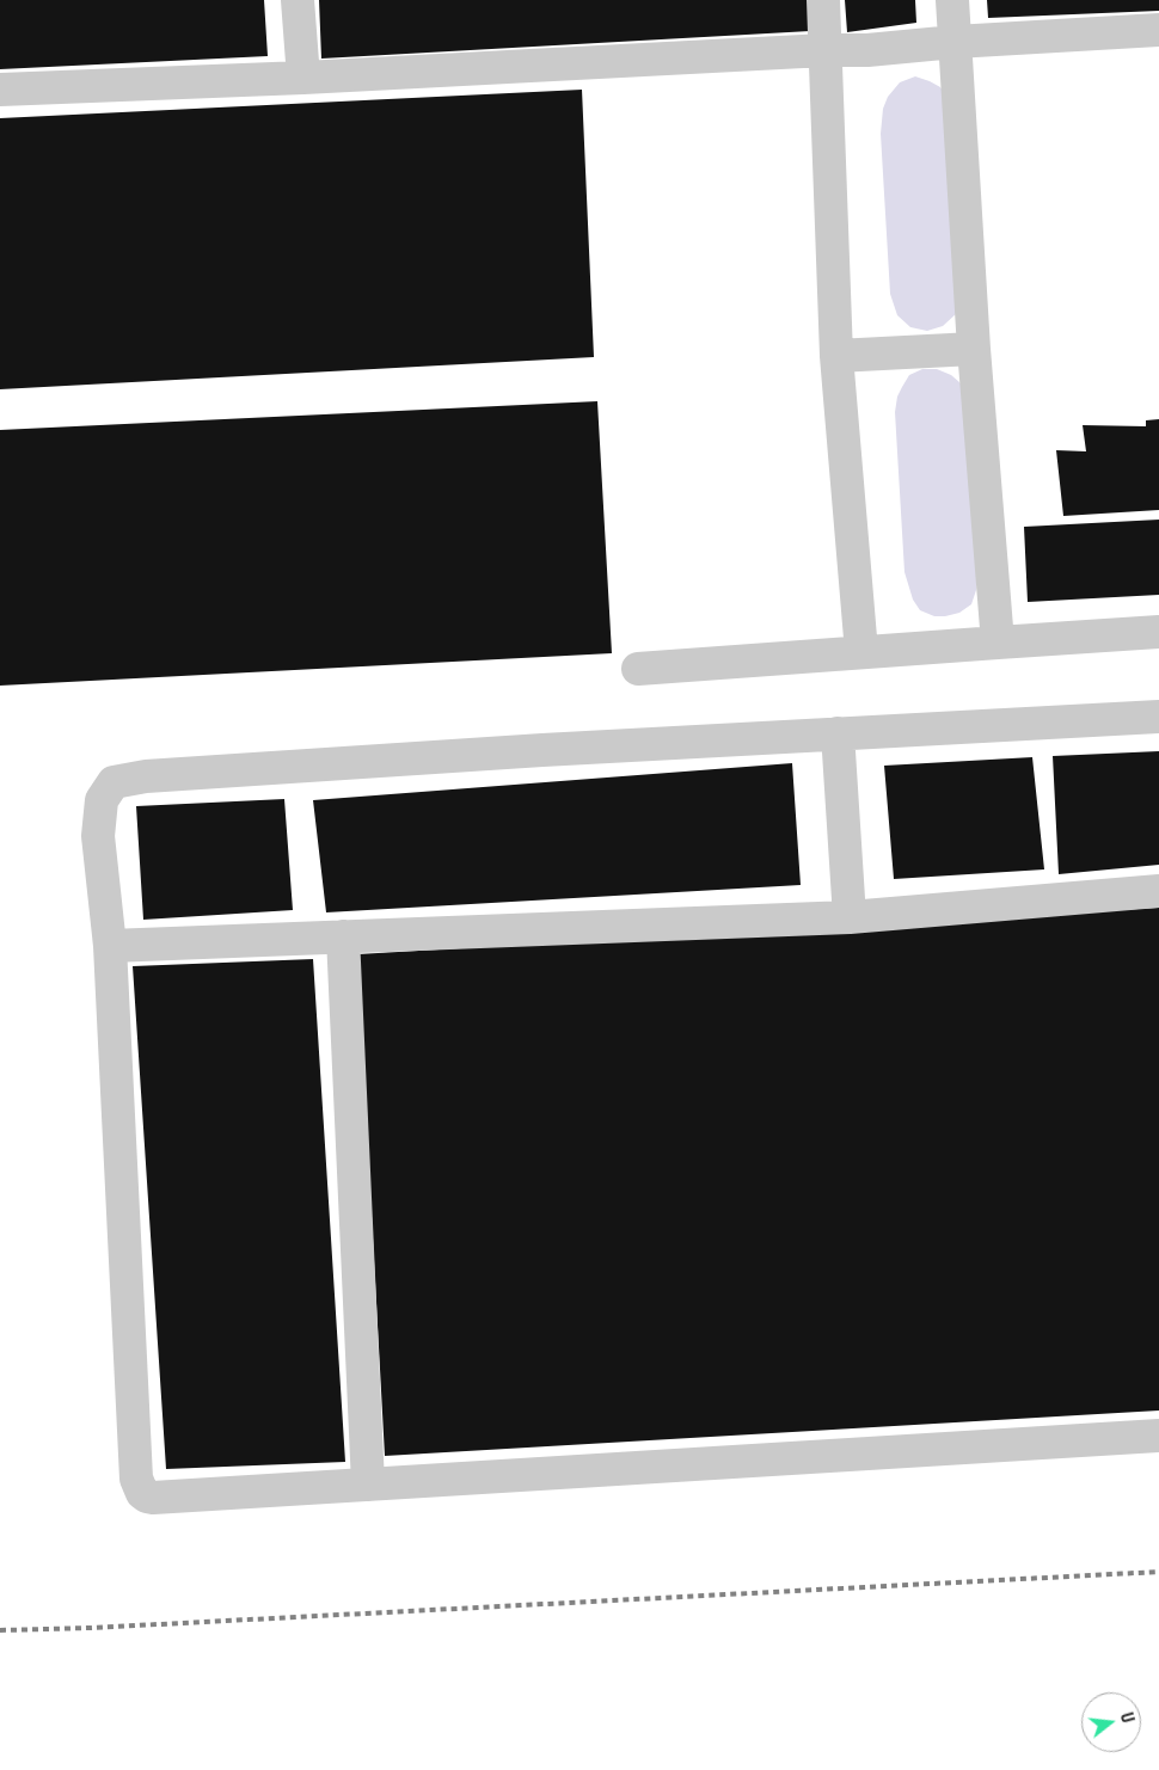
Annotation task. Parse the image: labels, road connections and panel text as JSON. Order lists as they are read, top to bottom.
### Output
{
  "north": "right"
}
